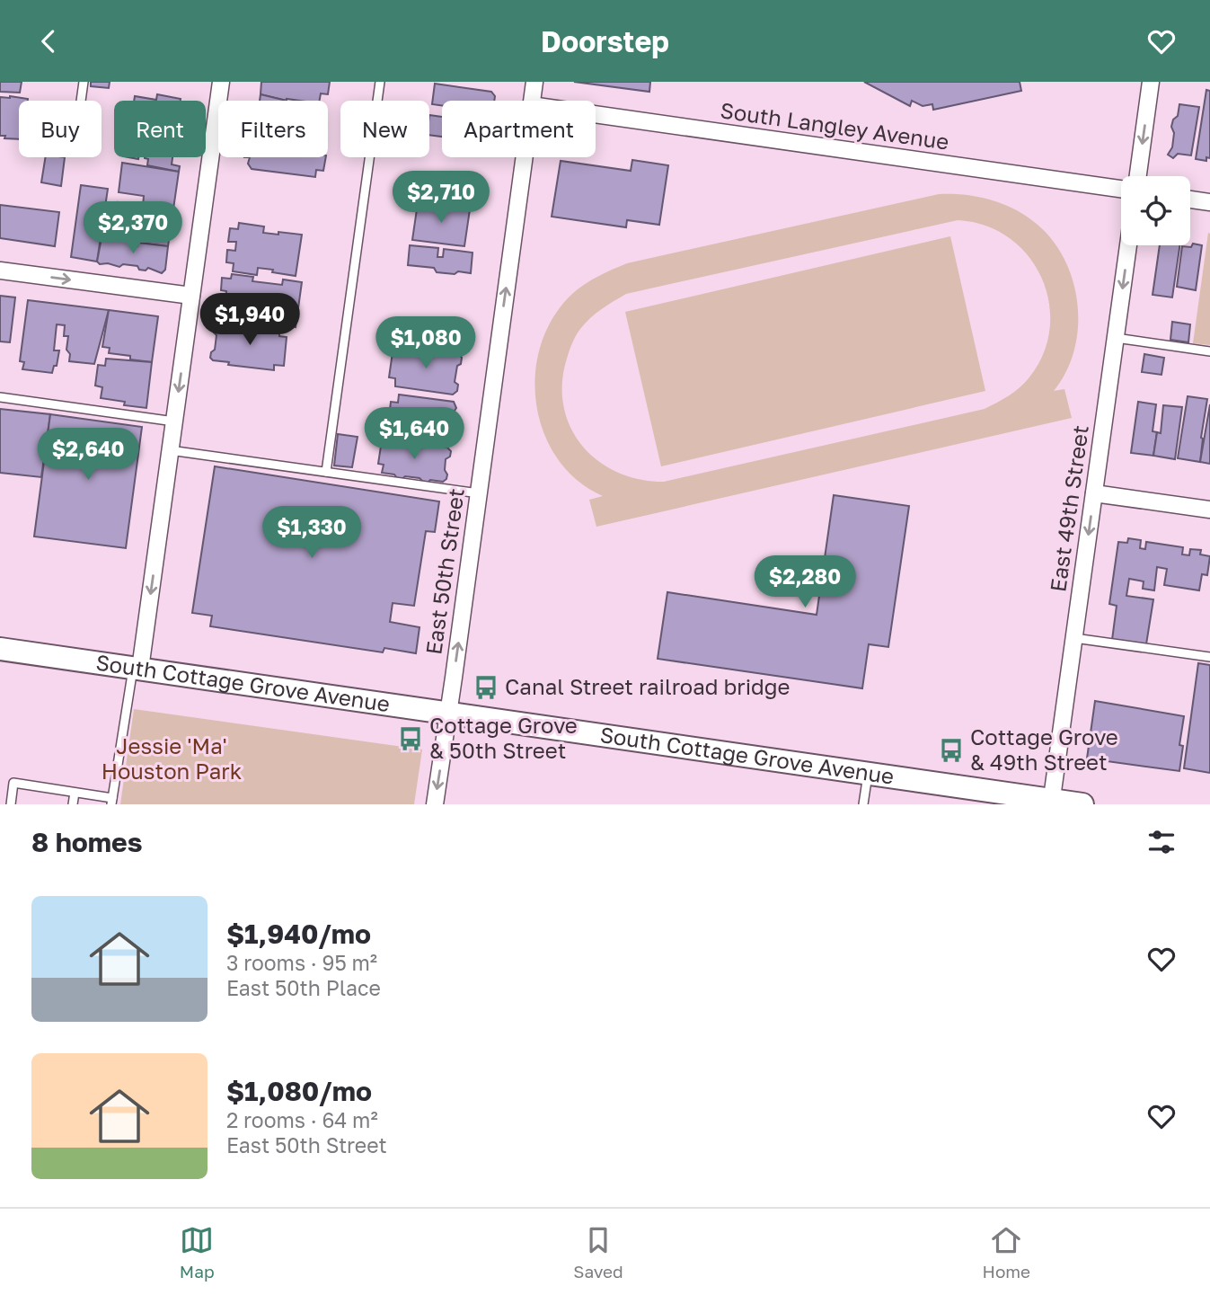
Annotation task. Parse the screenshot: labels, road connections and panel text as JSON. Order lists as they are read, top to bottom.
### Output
{
  "streets": {
    "main road": ["South Cottage Grove Avenue"],
    "street": ["South Langley Avenue", "East 49th Street", "East 50th Street"]
  },
  "crossings": [
    ["East 49th Street", "South Cottage Grove Avenue"],
    ["East 50th Street", "South Cottage Grove Avenue"]
  ],
  "one_way": ["East 49th Street"],
  "parks": ["Jessie 'Ma' Houston Park"],
  "places": {
    "bus stop": ["Canal Street railroad bridge", "Cottage Grove & 50th Street", "Cottage Grove & 49th Street"]
  },
  "page": {
    "header": "Doorstep",
    "chip": [
      "Buy",
      "Rent",
      "Filters",
      "New",
      "Apartment"
    ],
    "price": [
      "$2,710",
      "$2,370",
      "$1,940",
      "$1,080",
      "$1,640",
      "$2,640",
      "$1,330",
      "$2,280"
    ],
    "heading": "8 homes",
    "list": [
      {
        "name": "$1,940/mo",
        "note": "3 rooms · 95 m² · East 50th Place"
      },
      {
        "name": "$1,080/mo",
        "note": "2 rooms · 64 m² · East 50th Street"
      }
    ],
    "tabs": ["Map", "Saved", "Home"]
  }
}
